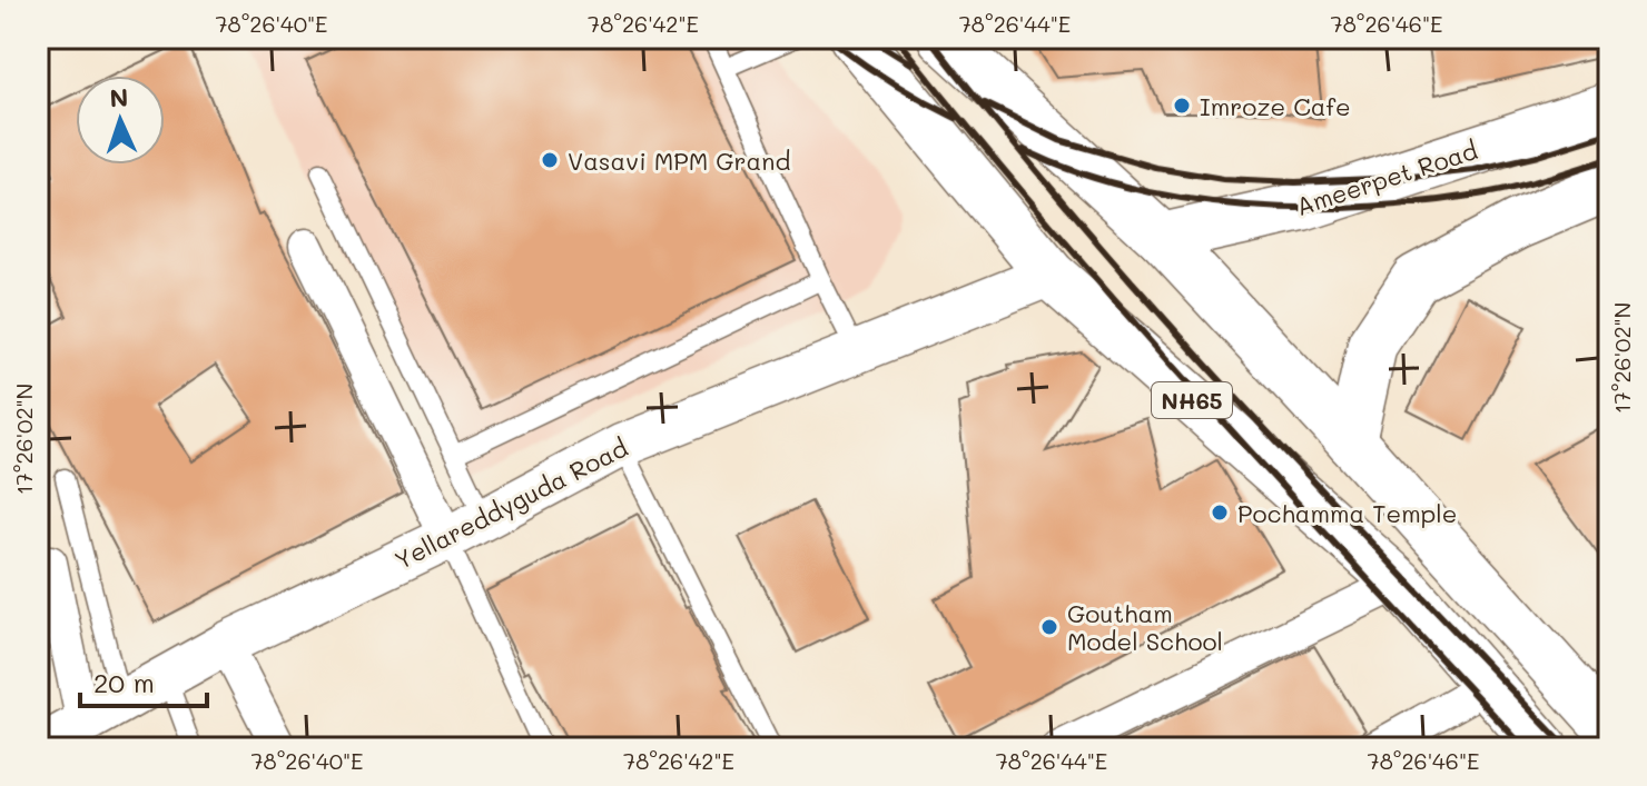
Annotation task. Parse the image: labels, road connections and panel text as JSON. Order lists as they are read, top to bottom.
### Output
{
  "streets": {
    "main road": ["Ameerpet Road", "NH65"],
    "street": ["Yellareddyguda Road"]
  },
  "crossings": [
    ["NH65", "Yellareddyguda Road"]
  ],
  "places": [
    "Imroze Cafe",
    "Vasavi MPM Grand",
    "Pochamma Temple",
    "Goutham Model School"
  ],
  "scale_bar": "20 m",
  "north": "top",
  "coordinates": [
    "78°26'40\"E",
    "78°26'42\"E",
    "78°26'44\"E",
    "78°26'46\"E",
    "17°26'02\"N"
  ]
}
